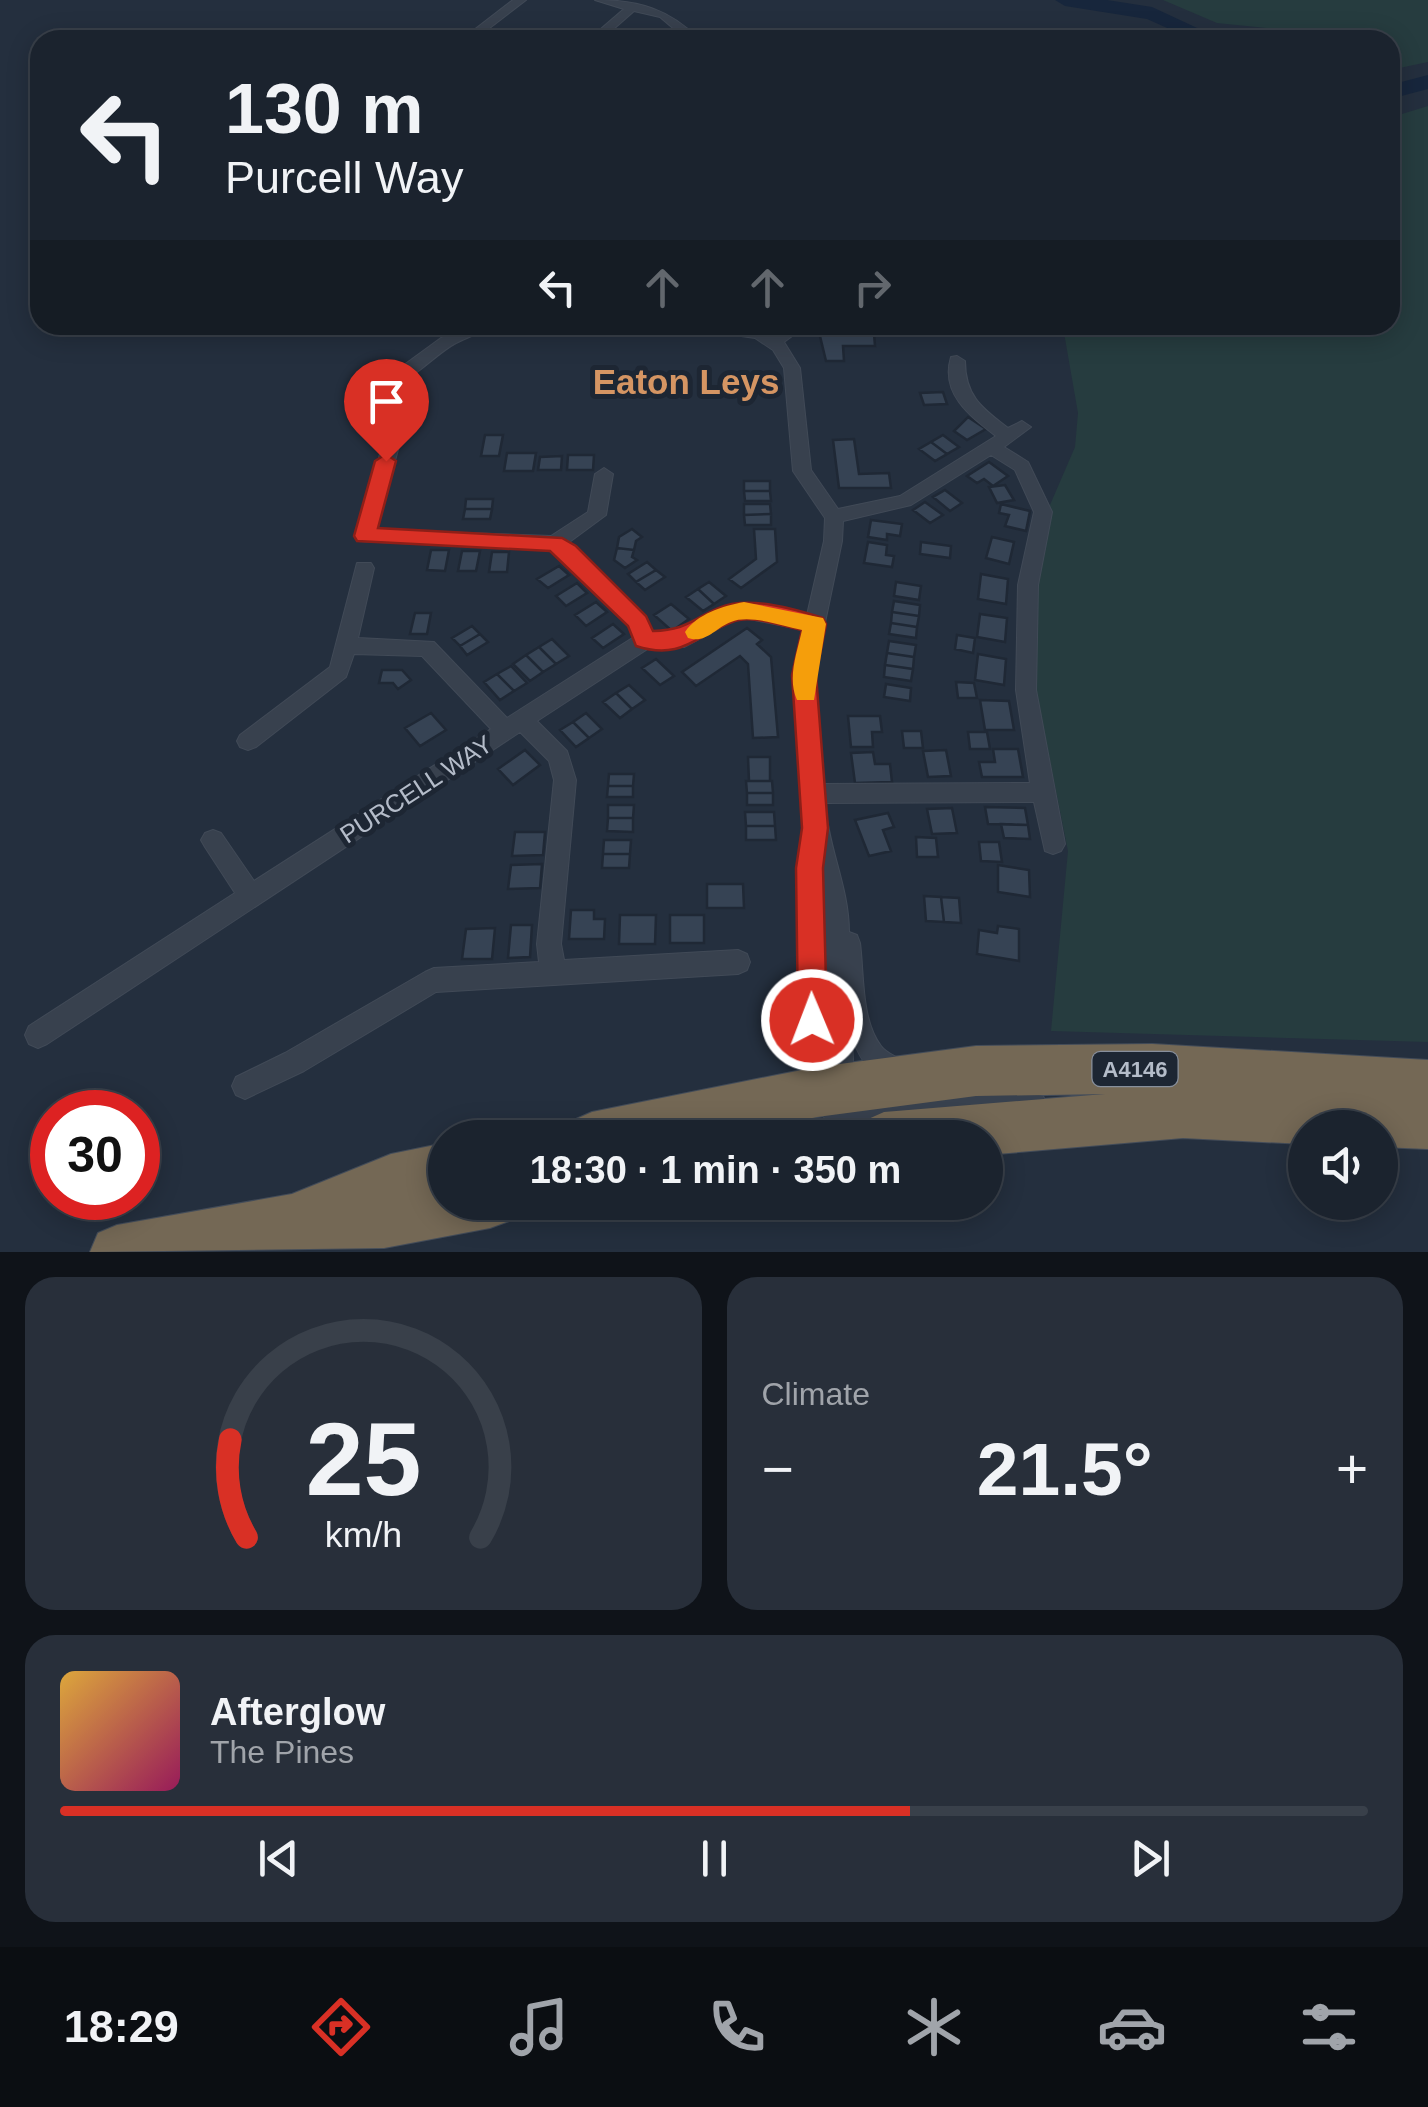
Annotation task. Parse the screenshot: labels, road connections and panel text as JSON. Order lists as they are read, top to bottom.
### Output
{
  "streets": {
    "highway": ["A4146"],
    "street": ["PURCELL WAY"]
  },
  "districts": ["Eaton Leys"],
  "page": {
    "turn": ["130 m", "Purcell Way"],
    "limit": "30",
    "trip": "18:30 · 1 min · 350 m",
    "tile": "Climate",
    "heat": ["−", "21.5°", "+"],
    "song": ["Afterglow", "The Pines"],
    "tabs": "18:29",
    "gauge": ["25", "km/h"]
  }
}
